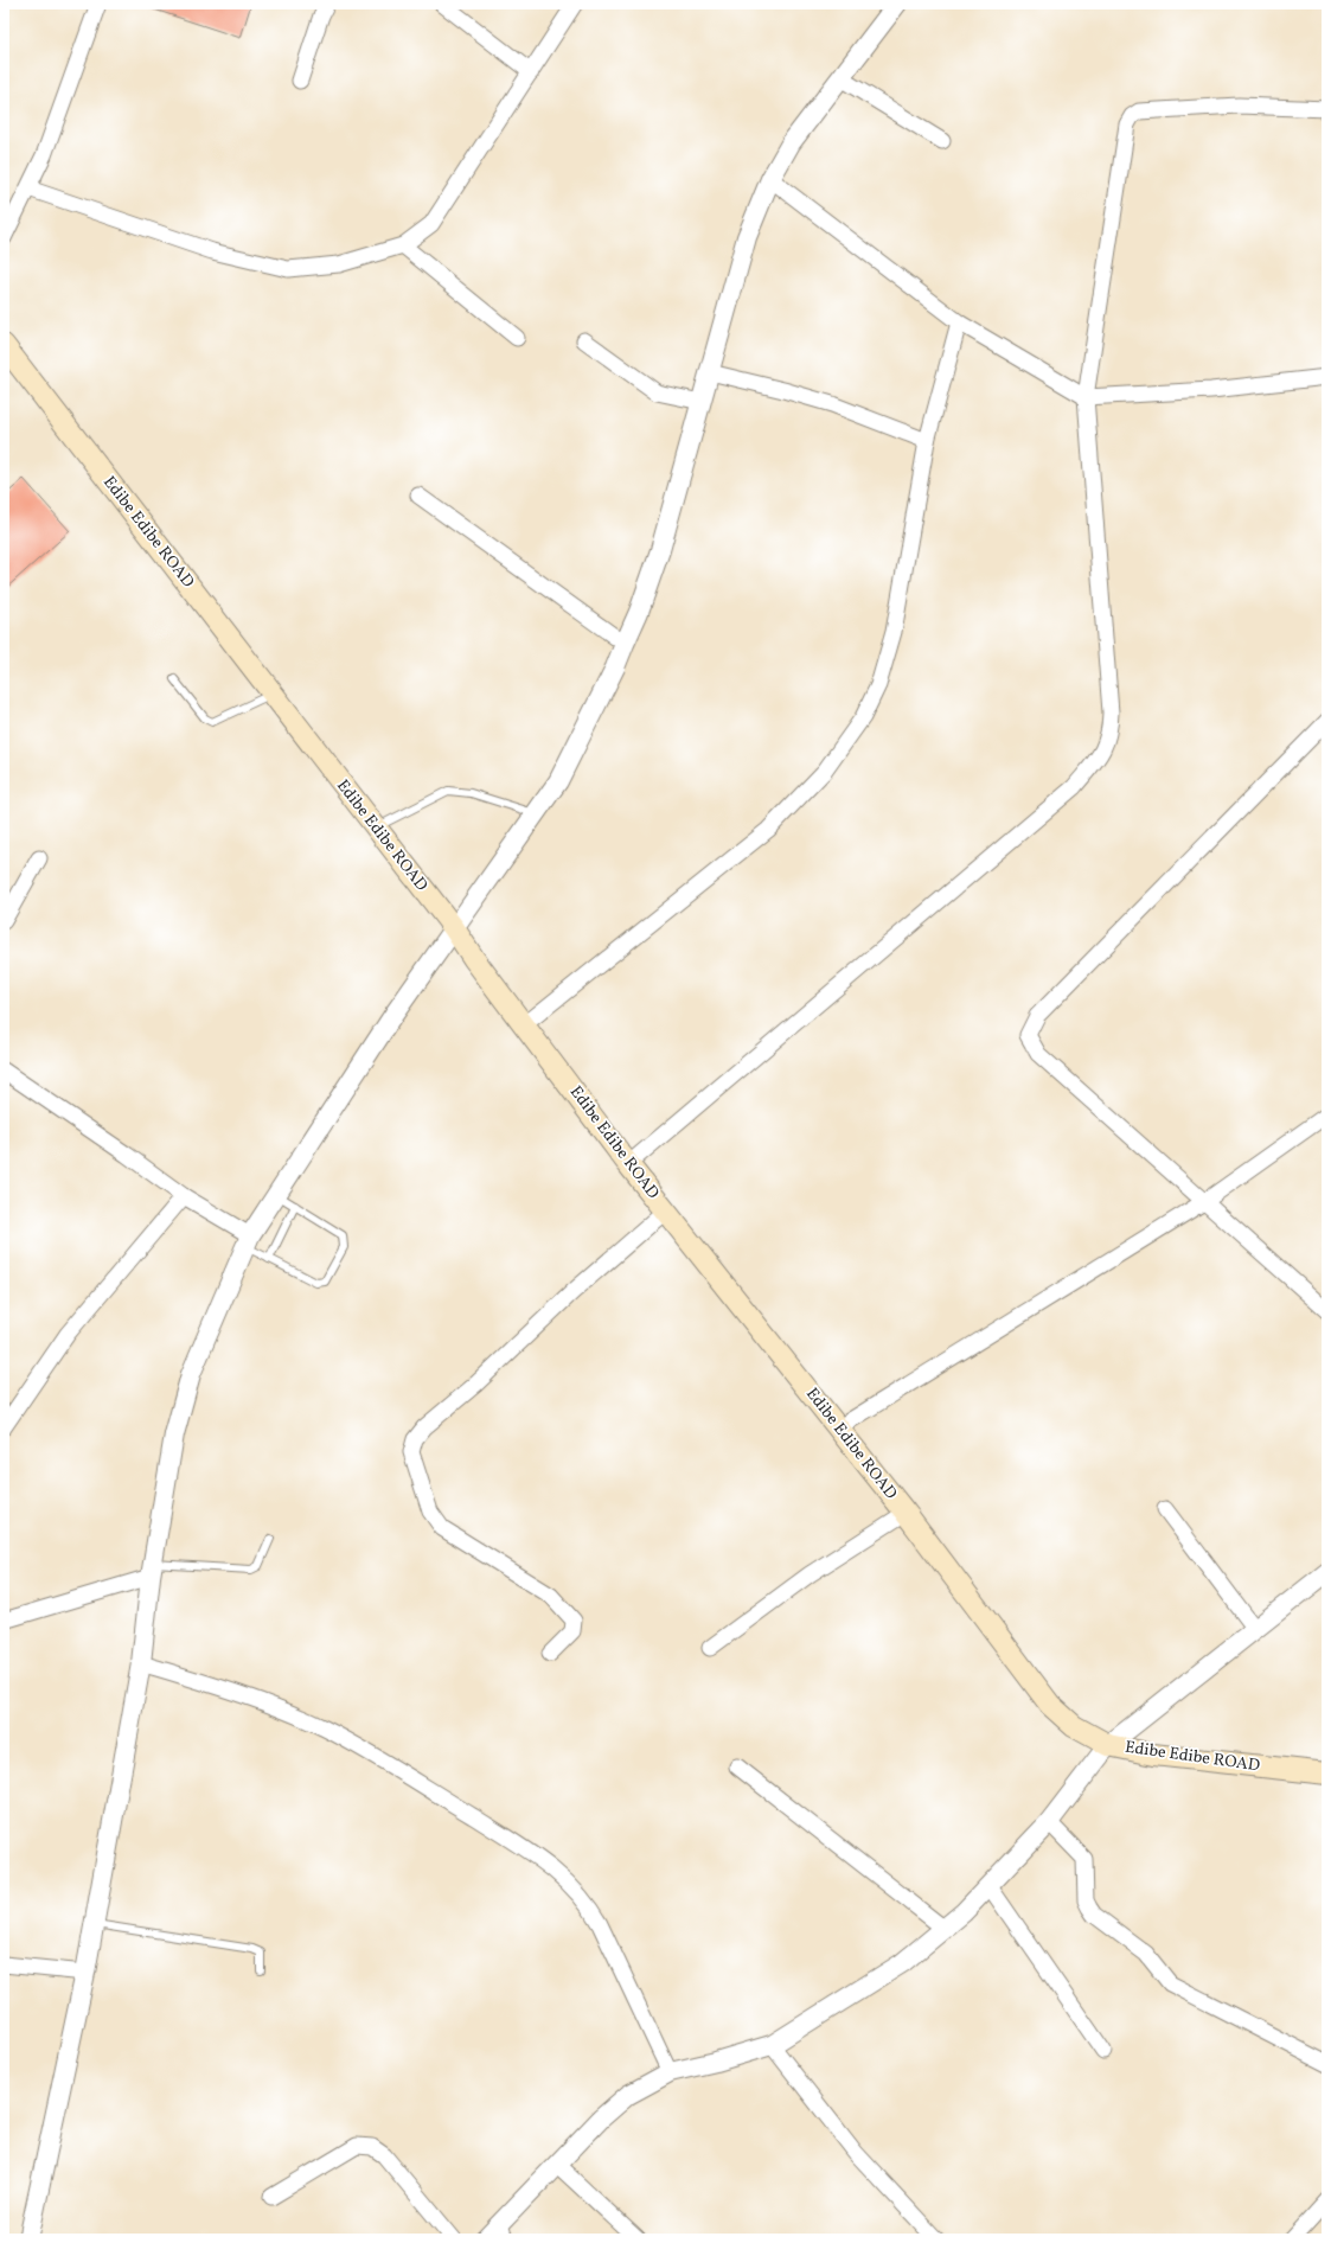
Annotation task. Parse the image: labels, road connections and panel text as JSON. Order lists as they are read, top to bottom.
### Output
{
  "streets": {
    "main road": ["Edibe Edibe ROAD"]
  }
}
